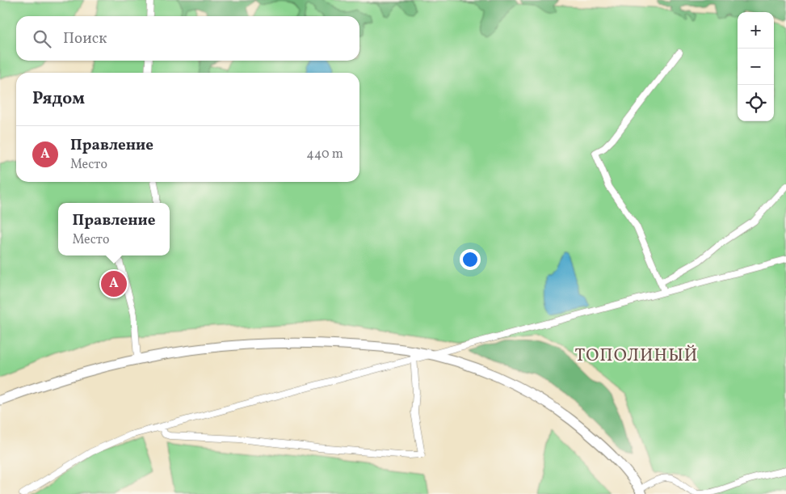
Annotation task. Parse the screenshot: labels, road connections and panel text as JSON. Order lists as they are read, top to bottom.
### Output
{
  "districts": ["ТОПОЛИНЫЙ"],
  "page": {
    "map_buttons": ["+", "−"],
    "search": "Поиск",
    "heading": "Рядом",
    "list": [
      {
        "mark": "A",
        "name": "Правление",
        "note": "Место",
        "value": "440 m"
      }
    ],
    "popup": ["Правление", "Место"],
    "pins": "A"
  }
}
